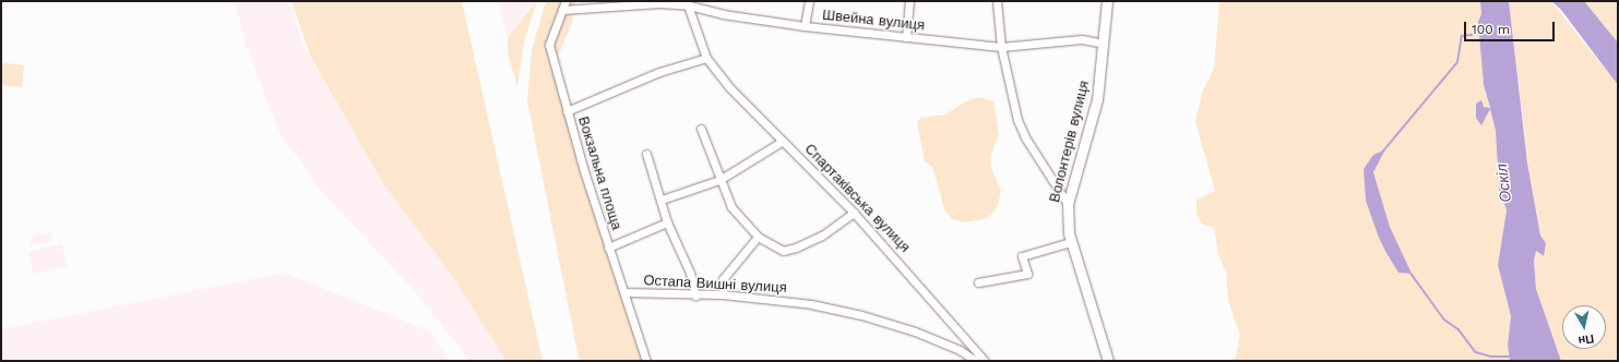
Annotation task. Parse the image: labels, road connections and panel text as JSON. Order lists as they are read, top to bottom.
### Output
{
  "streets": {
    "street": [
      "Швейна вулиця",
      "Волонтерів вулиця",
      "Вокзальна площа",
      "Спартаківська вулиця",
      "Остапа Вишні вулиця"
    ]
  },
  "crossings": [
    ["Швейна вулиця", "Волонтерів вулиця"],
    ["Швейна вулиця", "Спартаківська вулиця"],
    ["Вокзальна площа", "Спартаківська вулиця"],
    ["Вокзальна площа", "Остапа Вишні вулиця"]
  ],
  "water": ["Оскіл"],
  "scale_bar": "100 m",
  "north": "bottom"
}
